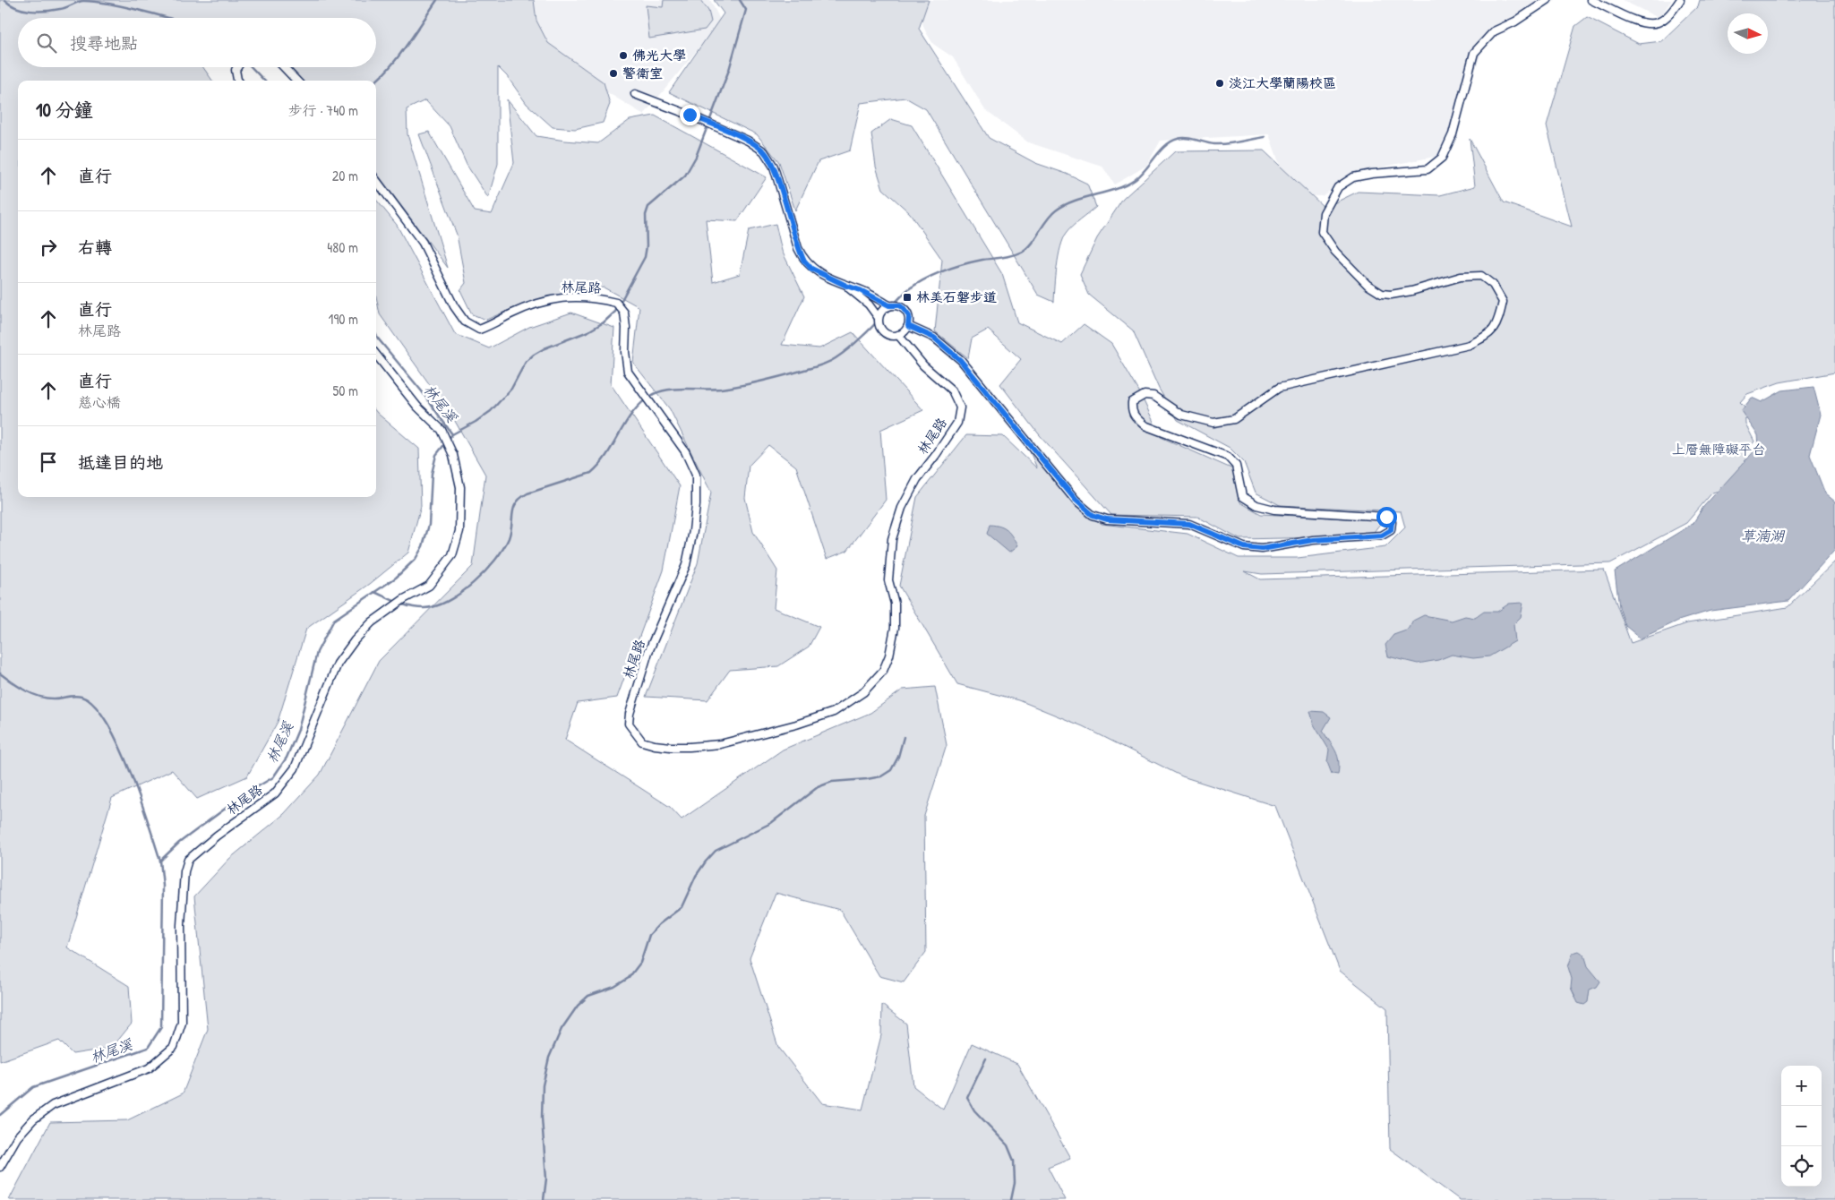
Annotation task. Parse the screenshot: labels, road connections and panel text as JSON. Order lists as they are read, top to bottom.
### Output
{
  "streets": {
    "street": ["林尾路"]
  },
  "water": ["林尾溪", "草湳湖"],
  "parks": ["上層無障礙平台"],
  "places": {
    "other": ["佛光大學", "警衛室", "淡江大學蘭陽校區"],
    "transit": ["林美石磐步道"]
  },
  "north": "right",
  "page": {
    "search": "搜尋地點",
    "heading": ["10 分鐘", "步行 · 740 m"],
    "list": [
      ["直行", "20 m"],
      ["右轉", "480 m"],
      ["直行", "林尾路", "190 m"],
      ["直行", "慈心橋", "50 m"],
      "抵達目的地"
    ],
    "map_buttons": ["+", "−"]
  }
}
